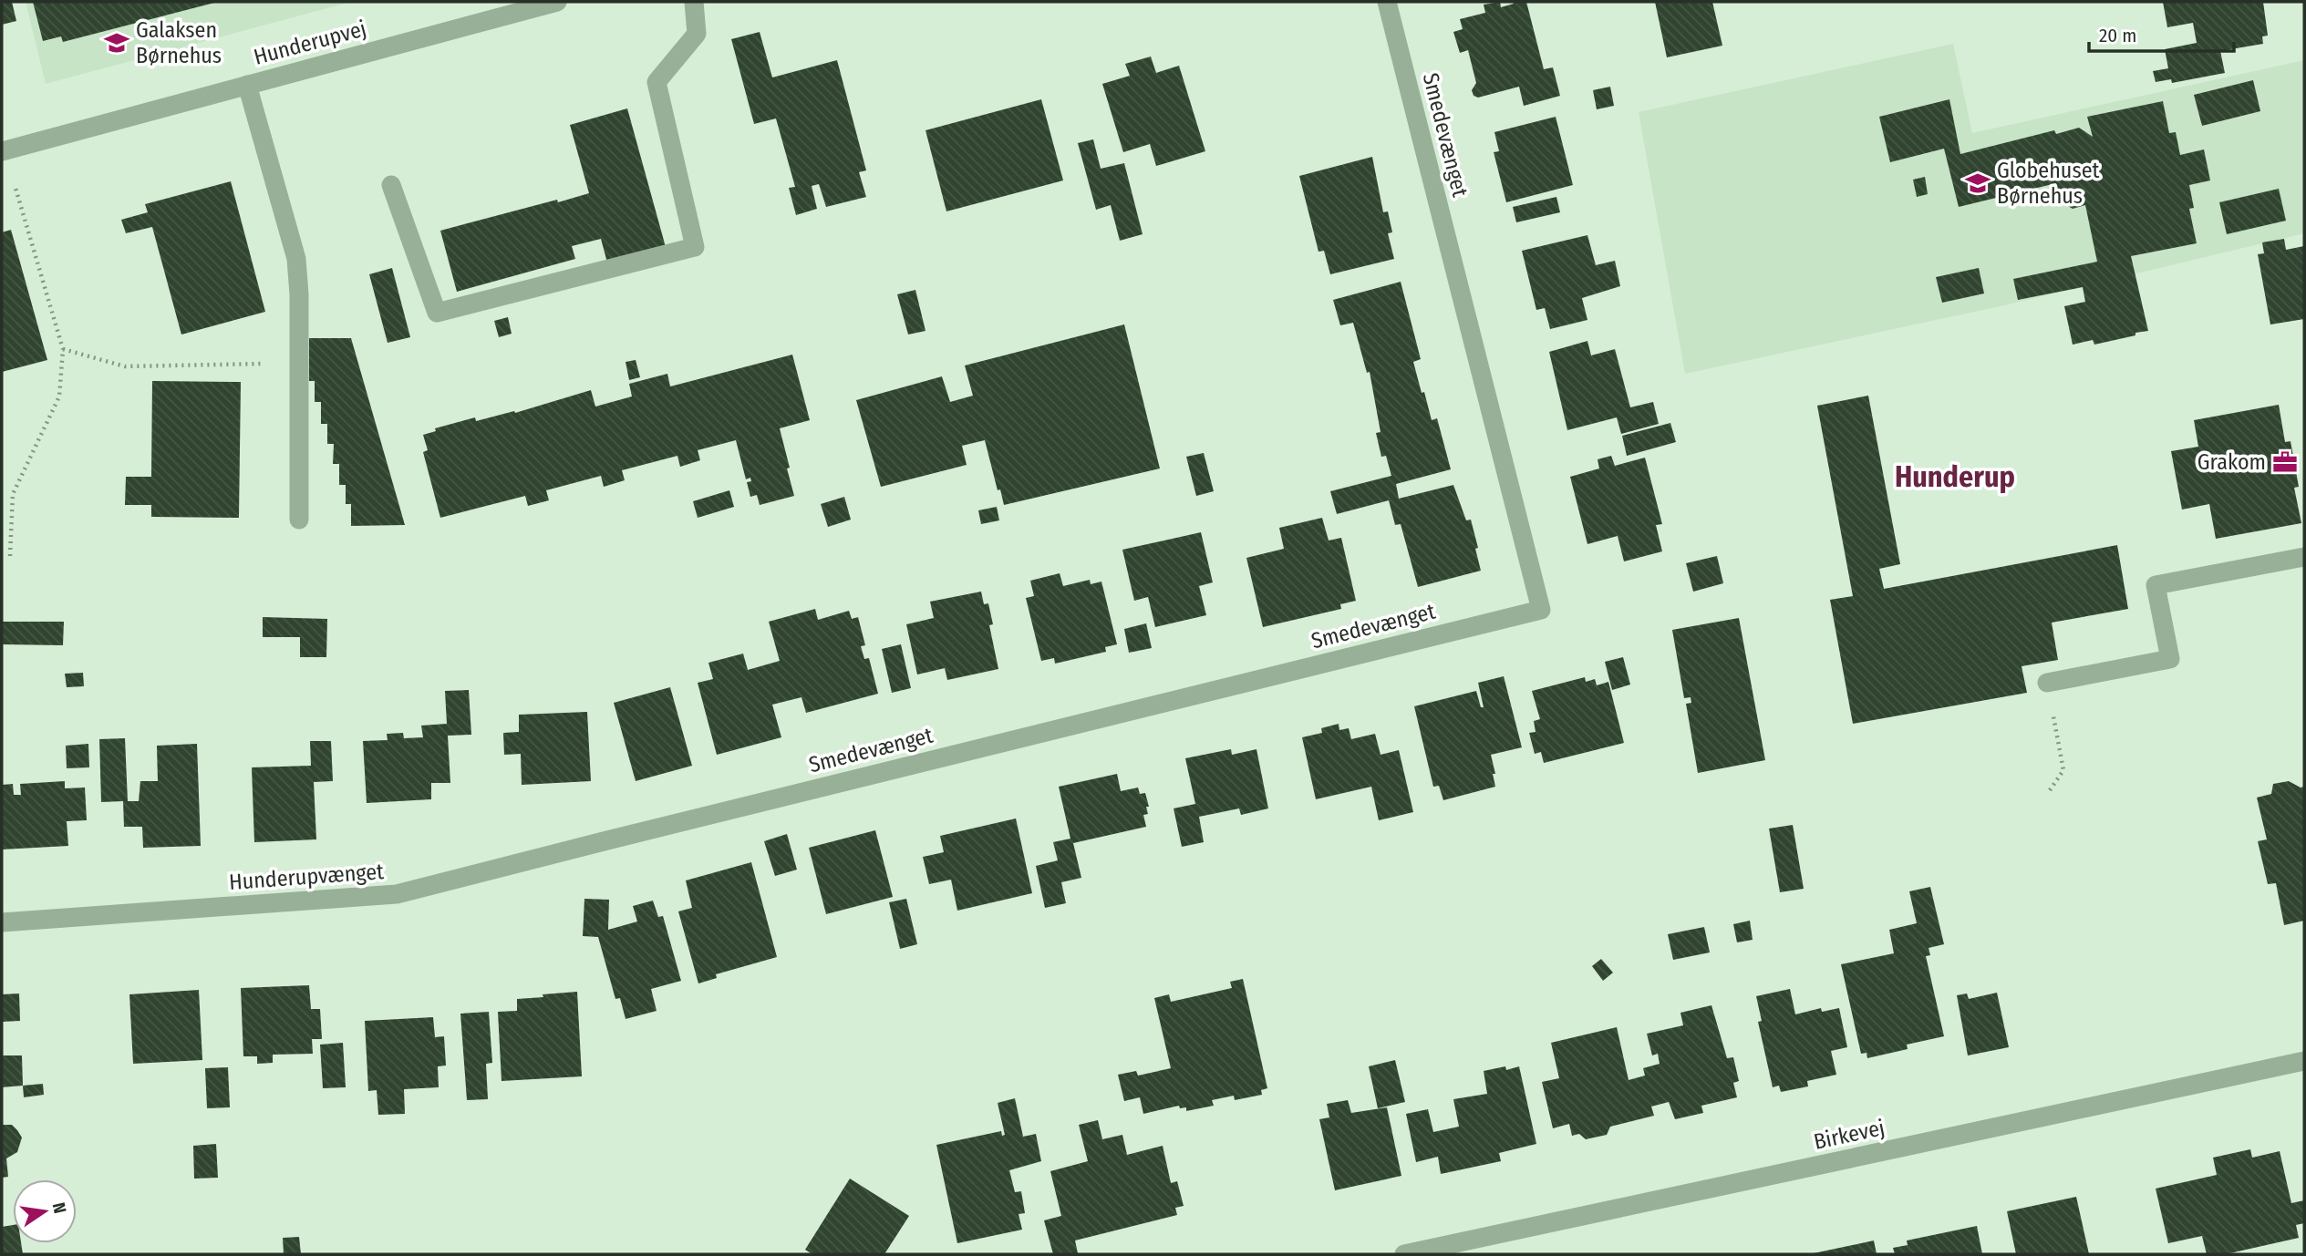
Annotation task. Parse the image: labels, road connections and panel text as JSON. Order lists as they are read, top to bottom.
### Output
{
  "streets": {
    "street": [
      "Hunderupvej",
      "Smedevænget",
      "Hunderupvænget",
      "Birkevej"
    ]
  },
  "crossings": [
    ["Smedevænget", "Hunderupvænget"]
  ],
  "districts": ["Hunderup"],
  "places": {
    "school or university": ["Galaksen Børnehus", "Globehuset Børnehus"],
    "office": ["Grakom"]
  },
  "scale_bar": "20 m",
  "north": "right"
}
